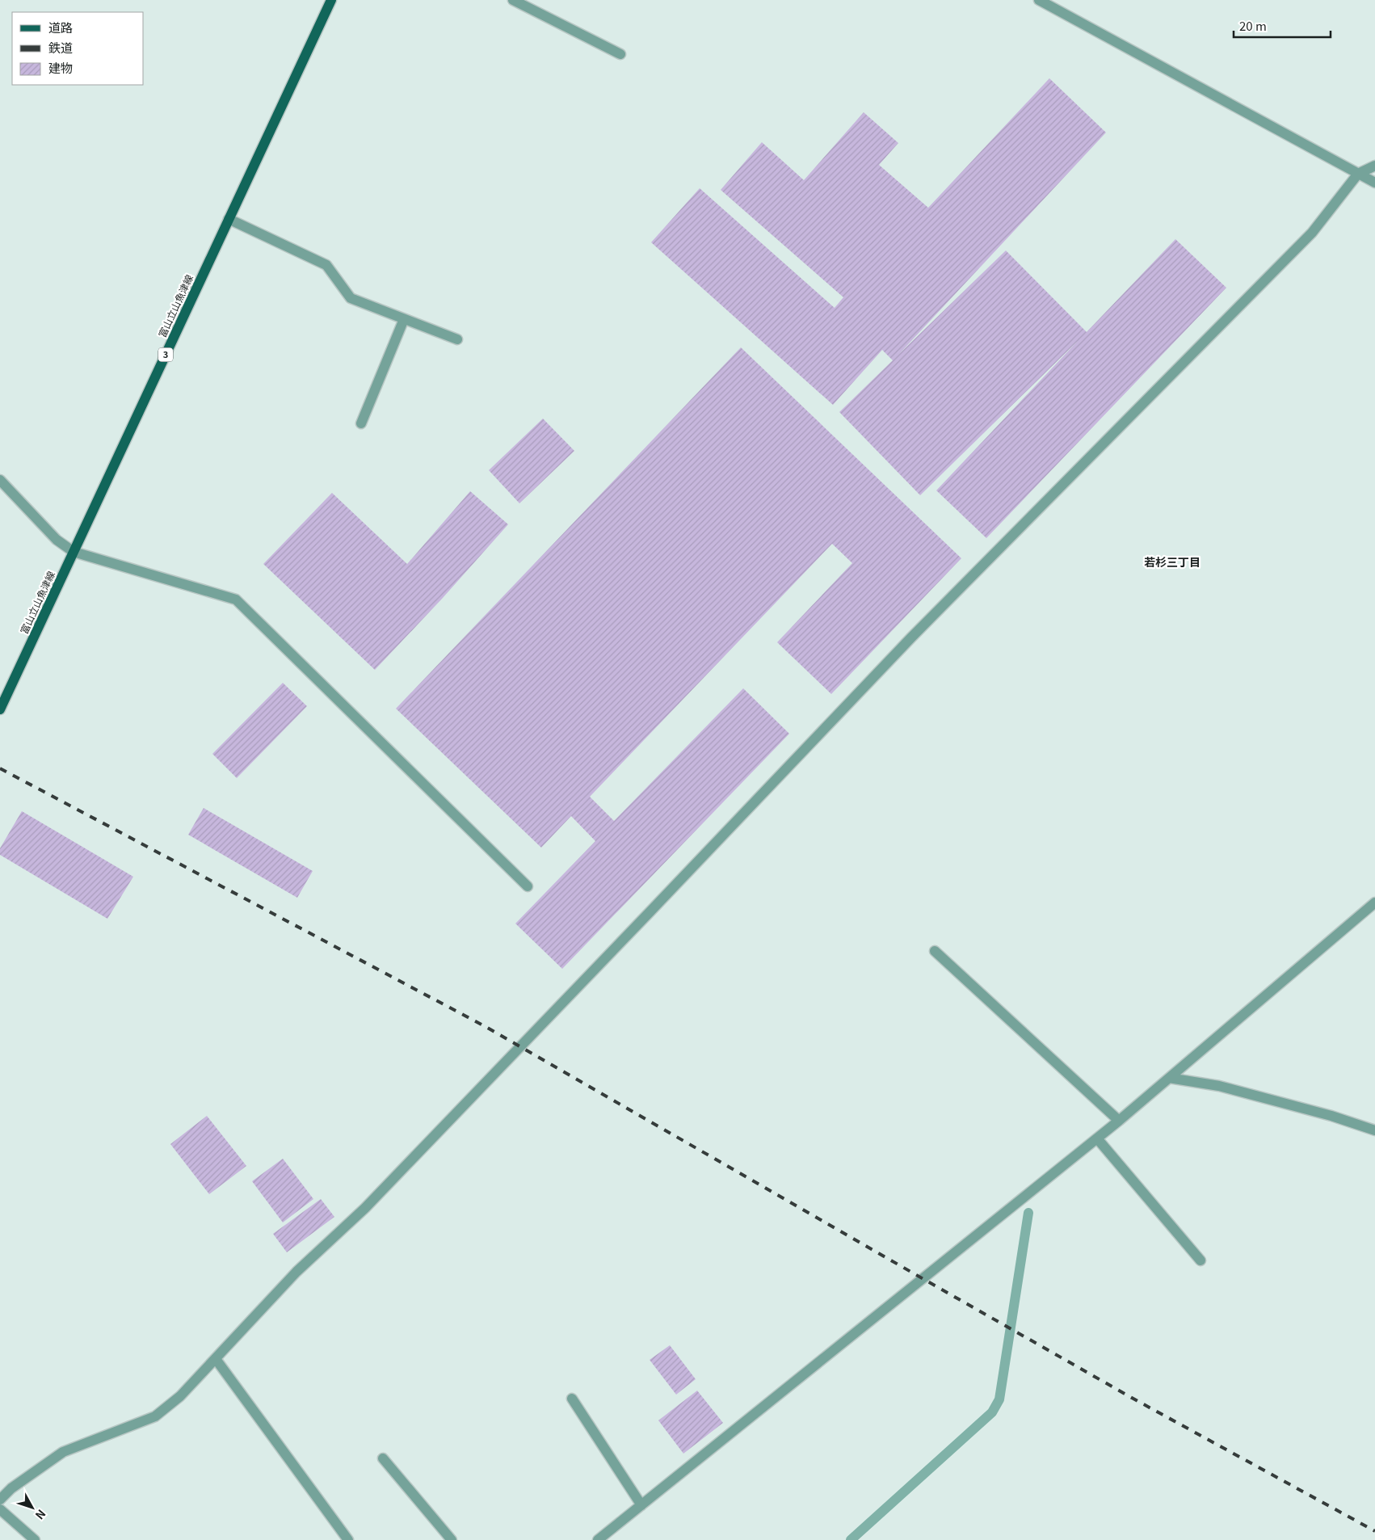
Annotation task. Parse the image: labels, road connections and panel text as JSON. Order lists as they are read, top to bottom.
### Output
{
  "streets": {
    "main road": ["富山立山魚津線", "3"]
  },
  "districts": ["若杉三丁目"],
  "legend": ["道路", "鉄道", "建物"],
  "scale_bar": "20 m",
  "north": "bottom right"
}
